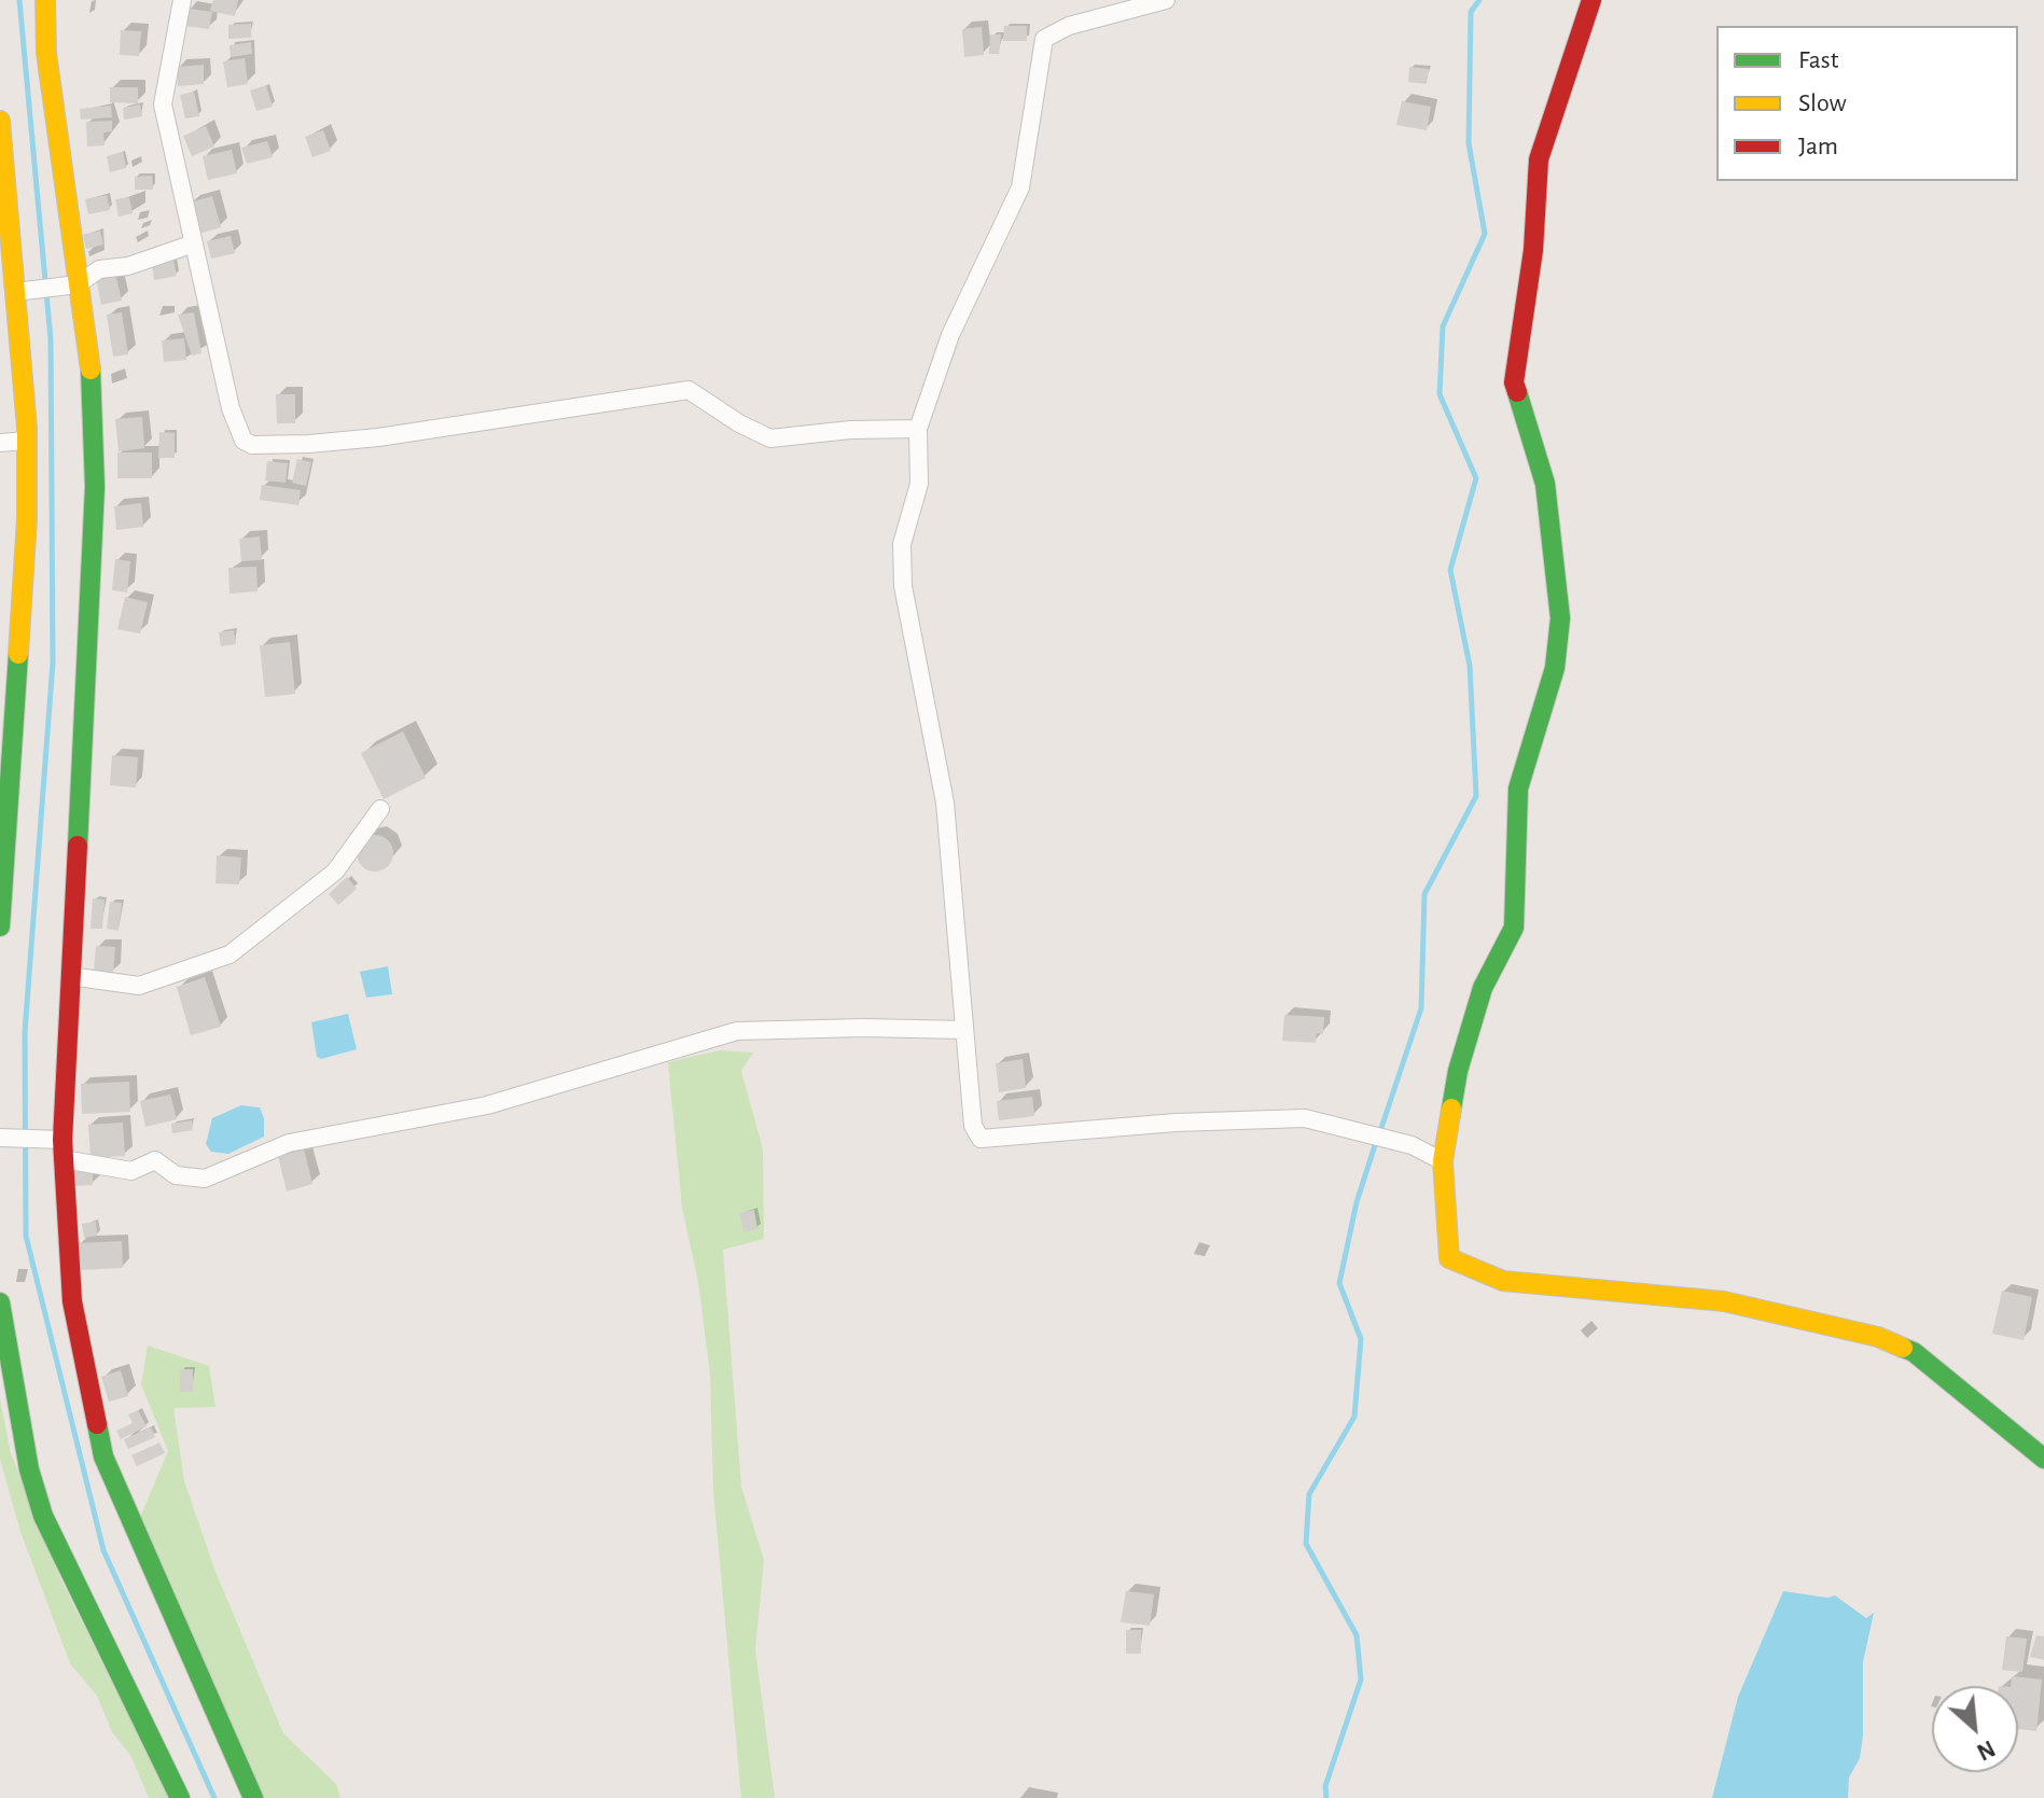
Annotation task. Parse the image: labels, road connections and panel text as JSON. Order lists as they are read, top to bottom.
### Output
{
  "legend": ["Fast", "Slow", "Jam"],
  "north": "bottom right"
}
